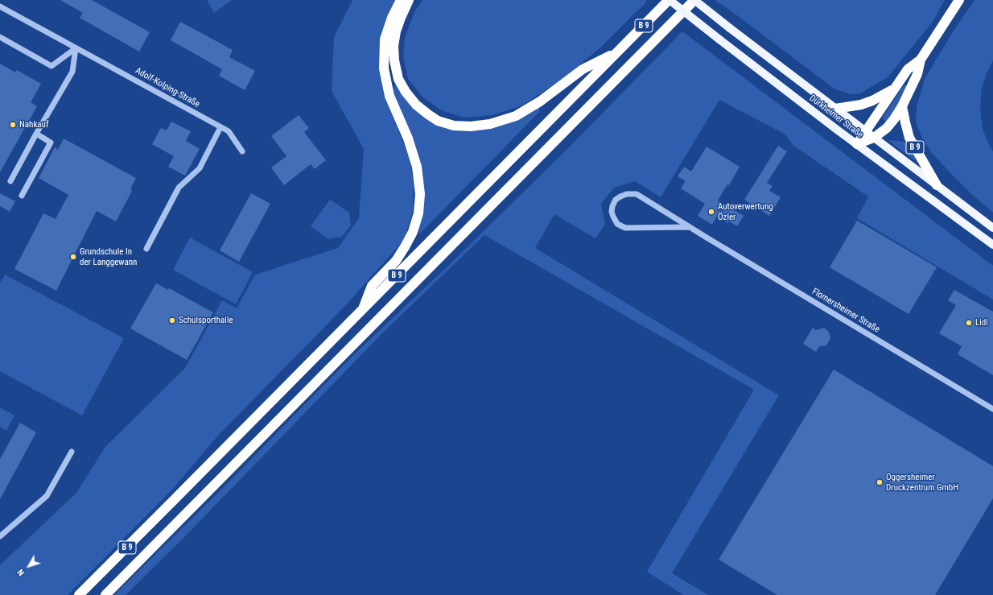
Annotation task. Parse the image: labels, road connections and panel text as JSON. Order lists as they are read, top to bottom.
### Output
{
  "streets": {
    "highway": ["B 9"],
    "main road": ["Dürkheimer Straße"],
    "street": ["Adolf-Kolping-Straße", "Flomersheimer Straße"]
  },
  "crossings": [
    ["B 9", "Dürkheimer Straße"]
  ],
  "places": [
    "Nahkauf",
    "Autoverwertung Özler",
    "Grundschule In der Langgewann",
    "Schulsporthalle",
    "Lidl",
    "Oggersheimer Druckzentrum GmbH"
  ],
  "north": "bottom left"
}
